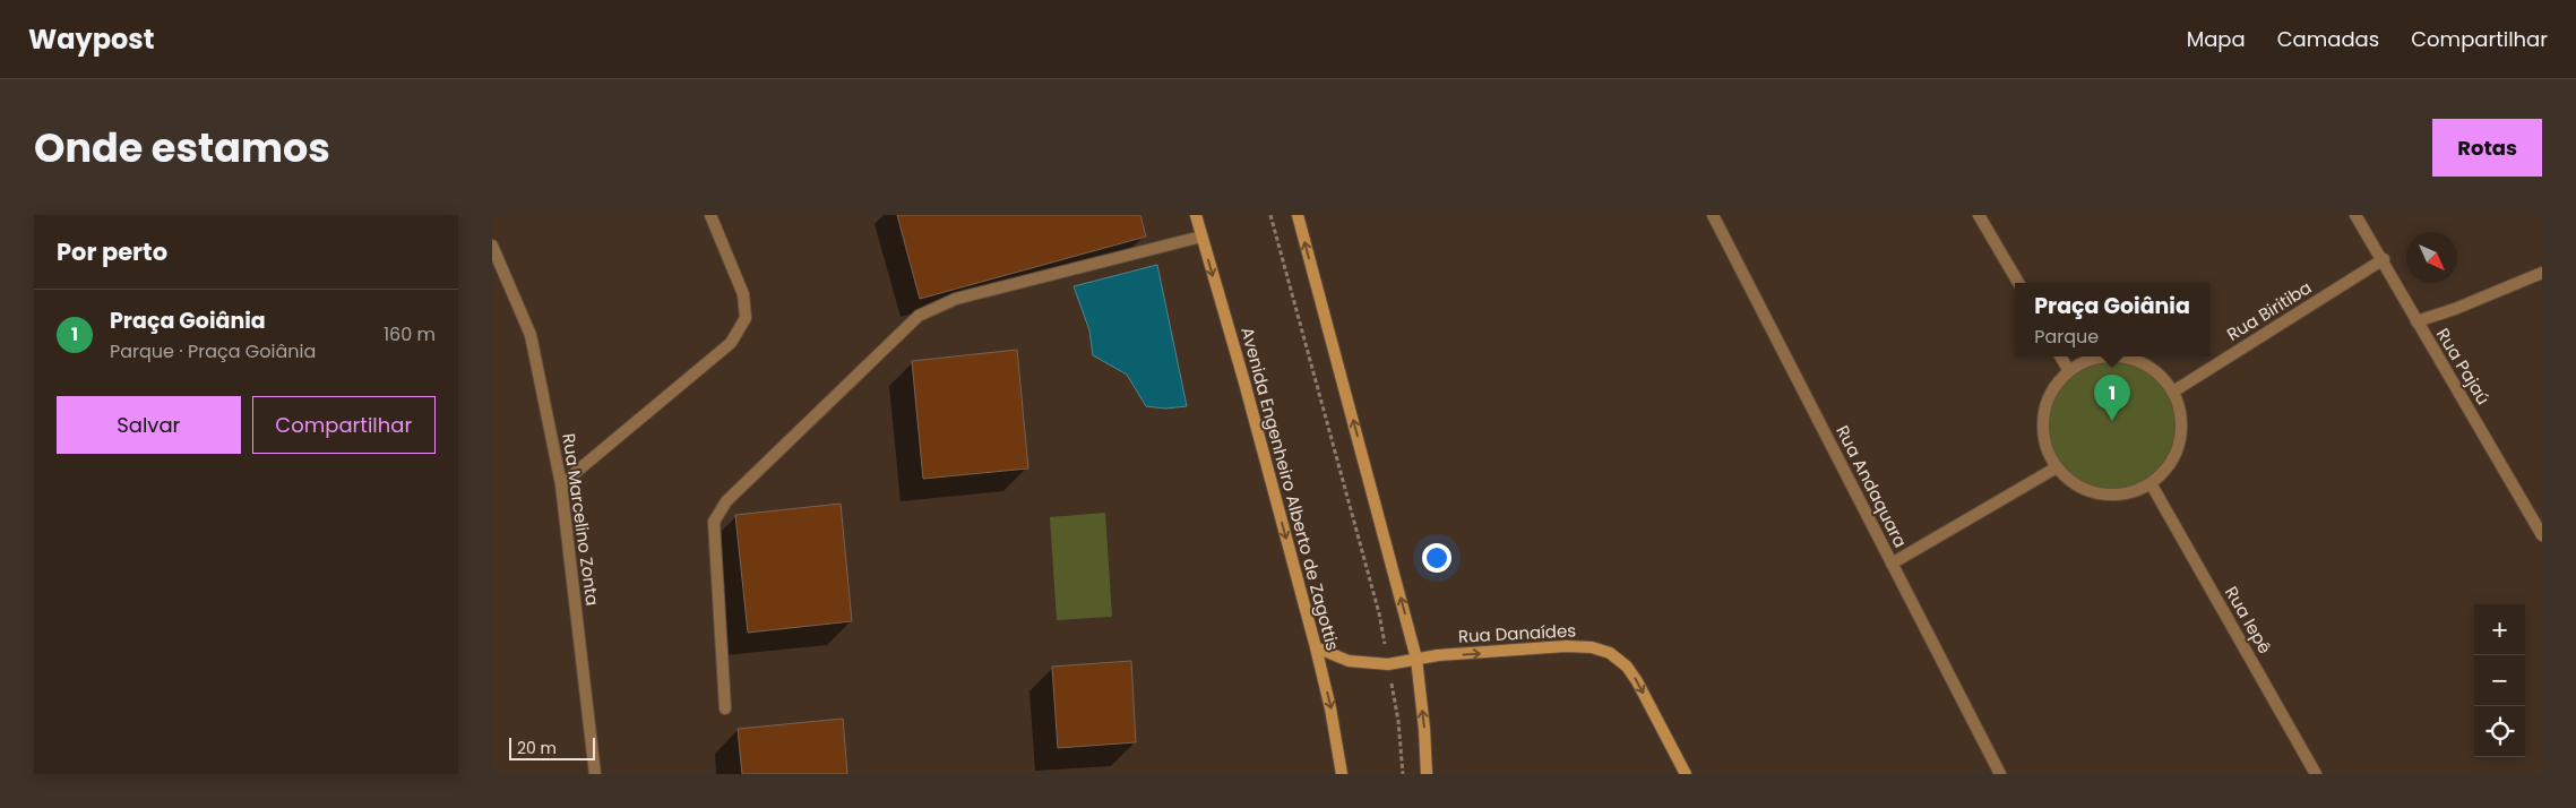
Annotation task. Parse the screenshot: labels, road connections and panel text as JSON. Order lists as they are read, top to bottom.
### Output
{
  "streets": {
    "main road": ["Avenida Engenheiro Alberto de Zagottis", "Rua Danaídes"],
    "street": [
      "Rua Biritiba",
      "Rua Pajaú",
      "Rua Andaquara",
      "Rua Marcelino Zonta",
      "Rua Iepê"
    ]
  },
  "crossings": [
    ["Rua Biritiba", "Rua Pajaú"],
    ["Rua Biritiba", "Rua Iepê"],
    ["Avenida Engenheiro Alberto de Zagottis", "Rua Danaídes"]
  ],
  "one_way": ["Rua Danaídes"],
  "scale_bar": "20 m",
  "north": "bottom right",
  "page": {
    "header": "Waypost",
    "nav": ["Mapa", "Camadas", "Compartilhar"],
    "title": "Onde estamos",
    "buttons": [
      "Rotas",
      ["Salvar", "Compartilhar"]
    ],
    "heading": "Por perto",
    "popup": ["Praça Goiânia", "Parque"],
    "list": [
      {
        "mark": "1",
        "name": "Praça Goiânia",
        "note": "Parque · Praça Goiânia",
        "value": "160 m"
      }
    ],
    "pins": "1",
    "map_buttons": ["+", "−"],
    "scale": "20 m"
  }
}
